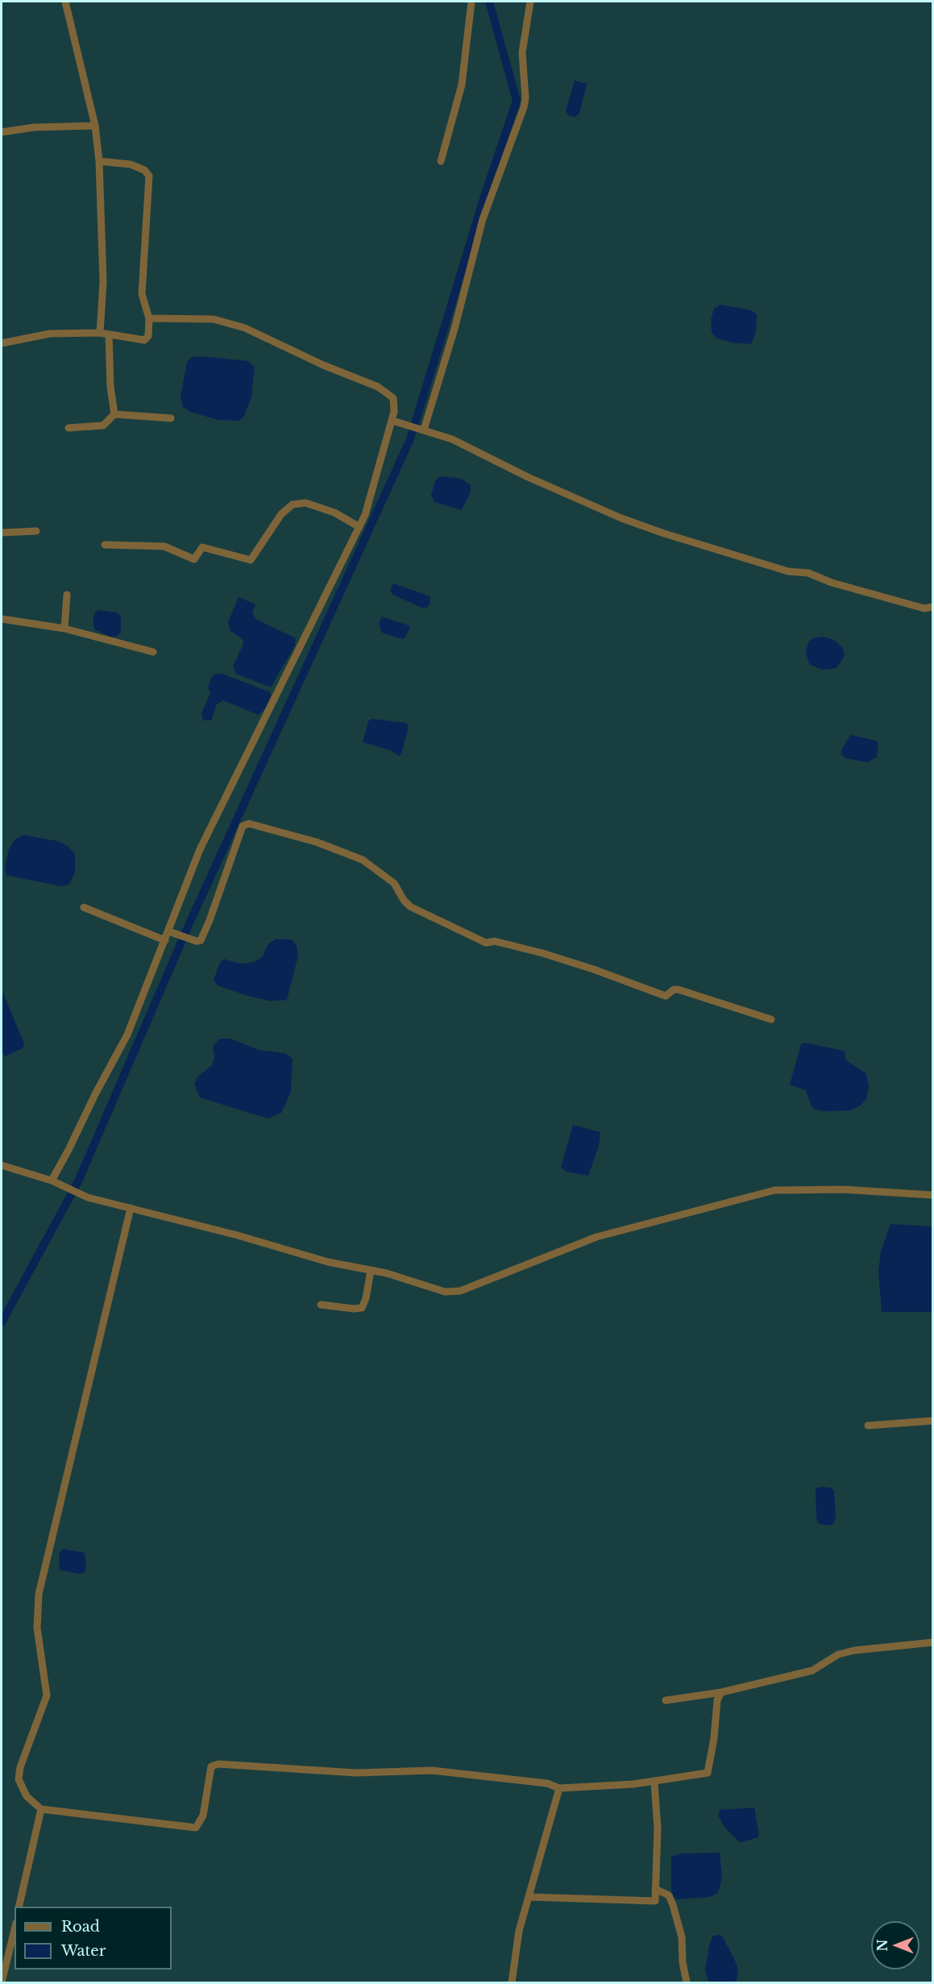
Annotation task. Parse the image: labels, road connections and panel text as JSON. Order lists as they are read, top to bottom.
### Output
{
  "legend": ["Road", "Water"],
  "north": "left"
}
